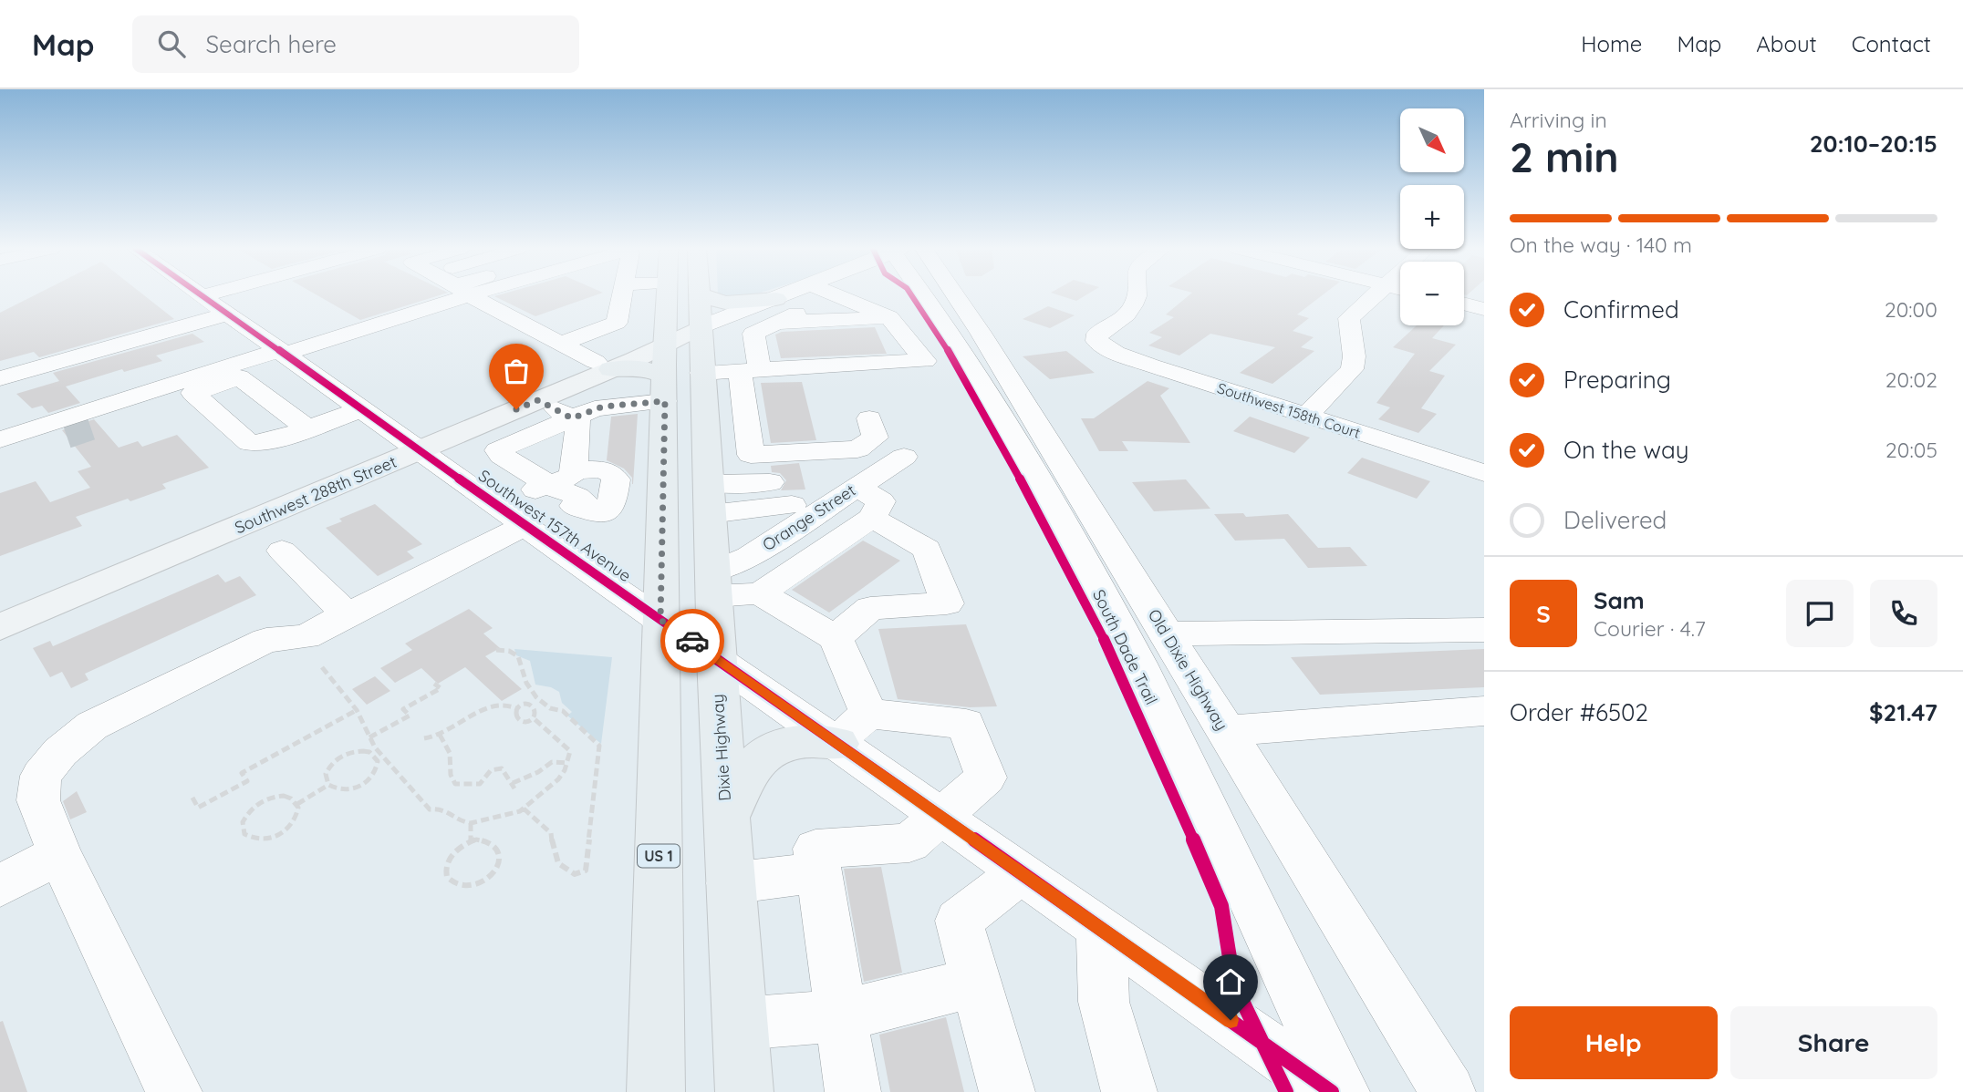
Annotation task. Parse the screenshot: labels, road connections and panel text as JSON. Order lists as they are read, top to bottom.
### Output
{
  "streets": {
    "highway": ["Dixie Highway", "US 1"],
    "main road": ["Southwest 288th Street"],
    "street": [
      "Southwest 158th Court",
      "Orange Street",
      "Southwest 157th Avenue",
      "Old Dixie Highway"
    ],
    "cycle path": ["South Dade Trail"]
  },
  "crossings": [
    ["Southwest 288th Street", "Southwest 157th Avenue"],
    ["Southwest 288th Street", "Dixie Highway"],
    ["Southwest 288th Street", "US 1"],
    ["Orange Street", "Dixie Highway"],
    ["Southwest 157th Avenue", "Dixie Highway"],
    ["Southwest 157th Avenue", "US 1"]
  ],
  "north": "bottom right",
  "page": {
    "header": "Map",
    "search": "Search here",
    "nav": [
      "Home",
      "Map",
      "About",
      "Contact"
    ],
    "heading": ["2 min", "Arriving in", "20:10–20:15"],
    "panel": [
      "Sam",
      "Courier · 4.7",
      "Order #6502",
      "$21.47"
    ],
    "map_buttons": ["+", "−"],
    "bar": "On the way · 140 m",
    "list": [
      ["Confirmed", "20:00"],
      ["Preparing", "20:02"],
      ["On the way", "20:05"],
      "Delivered"
    ],
    "round": "S",
    "buttons": ["Help", "Share"]
  }
}
